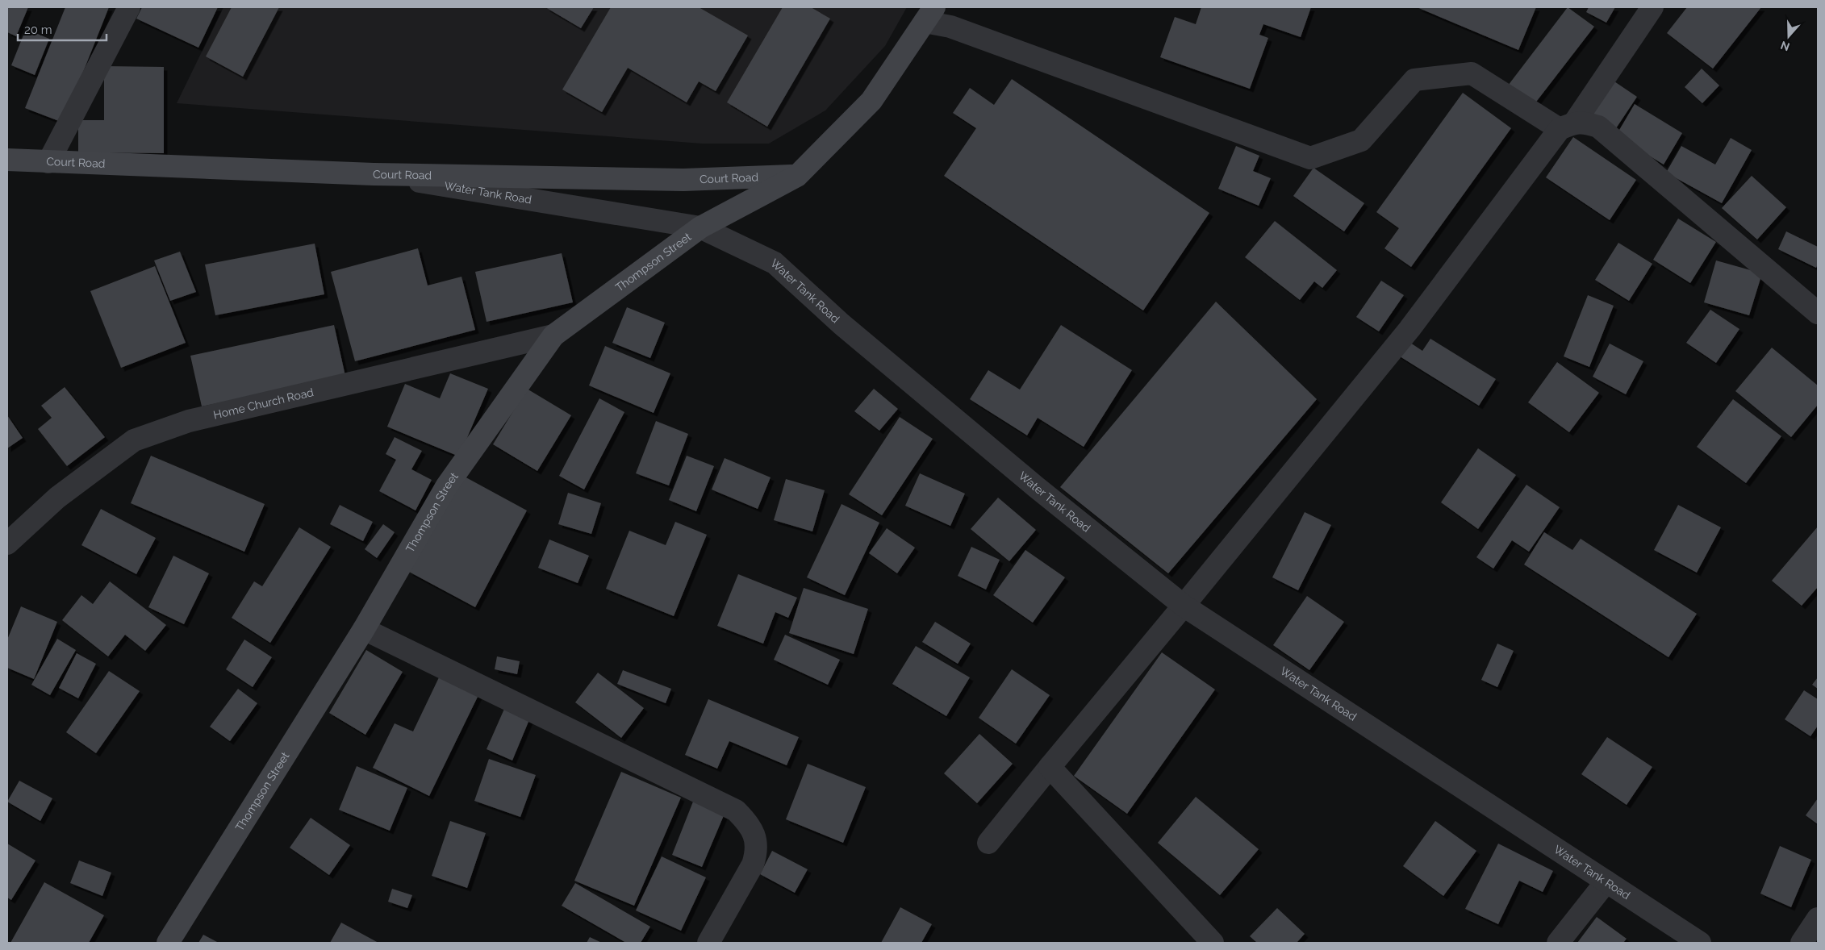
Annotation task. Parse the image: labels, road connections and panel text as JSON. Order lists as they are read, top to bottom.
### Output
{
  "streets": {
    "main road": ["Court Road", "Thompson Street"],
    "street": ["Water Tank Road", "Home Church Road"]
  },
  "crossings": [
    ["Court Road", "Water Tank Road"],
    ["Court Road", "Thompson Street"],
    ["Water Tank Road", "Thompson Street"],
    ["Thompson Street", "Home Church Road"]
  ],
  "scale_bar": "20 m",
  "north": "bottom"
}
